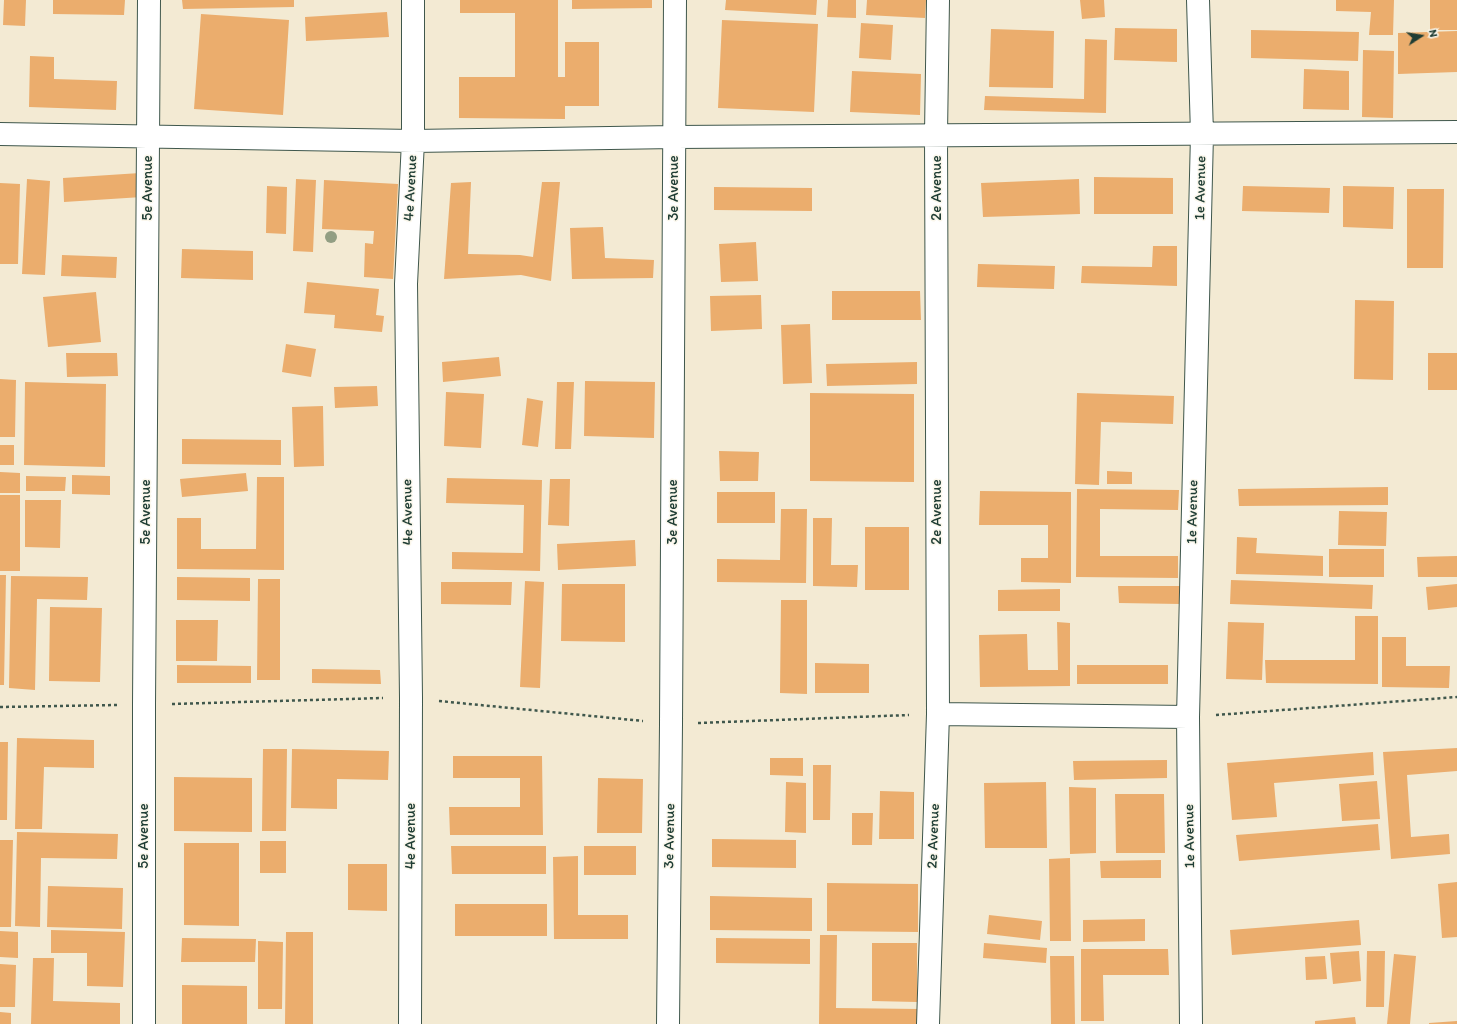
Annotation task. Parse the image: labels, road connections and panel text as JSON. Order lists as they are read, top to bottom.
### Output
{
  "streets": {
    "street": [
      "5e Avenue",
      "4e Avenue",
      "3e Avenue",
      "2e Avenue",
      "1e Avenue"
    ]
  },
  "north": "right"
}
